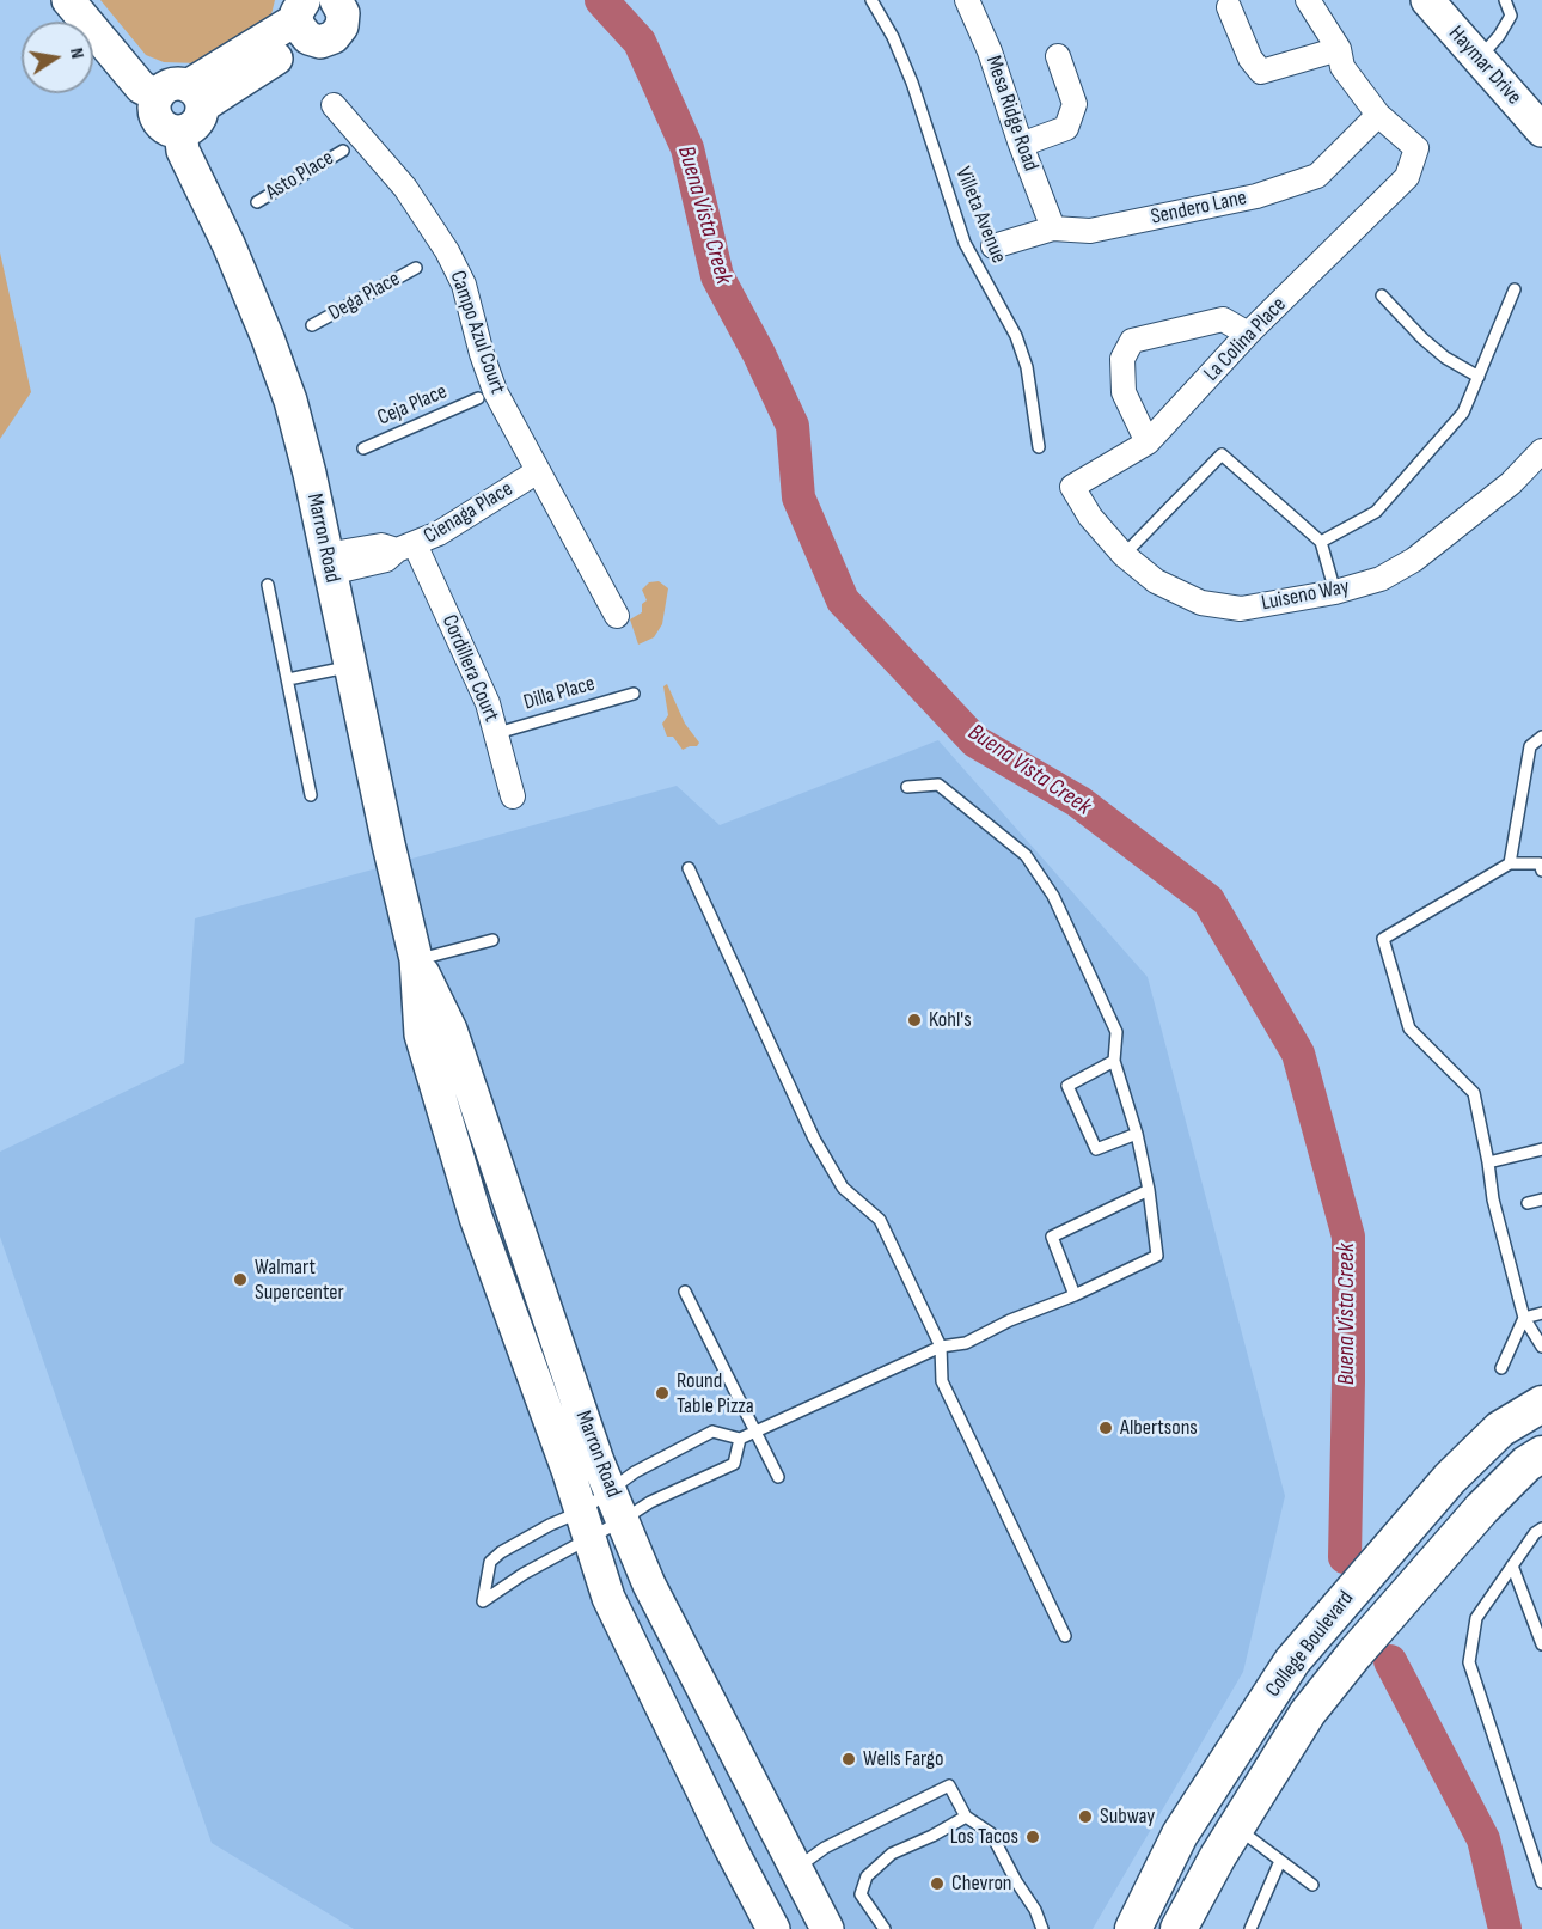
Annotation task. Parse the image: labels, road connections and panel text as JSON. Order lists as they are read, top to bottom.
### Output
{
  "streets": {
    "main road": ["College Boulevard"],
    "street": [
      "Haymar Drive",
      "Mesa Ridge Road",
      "Sendero Lane",
      "Campo Azul Court",
      "La Colina Place",
      "Cienaga Place",
      "Marron Road",
      "Luiseno Way",
      "Cordillera Court"
    ],
    "lane": [
      "Asto Place",
      "Villeta Avenue",
      "Dega Place",
      "Ceja Place",
      "Dilla Place"
    ]
  },
  "crossings": [
    ["Mesa Ridge Road", "Sendero Lane"],
    ["Asto Place", "Campo Azul Court"],
    ["Sendero Lane", "La Colina Place"],
    ["Campo Azul Court", "Ceja Place"],
    ["Campo Azul Court", "Cienaga Place"],
    ["La Colina Place", "Luiseno Way"],
    ["Cienaga Place", "Marron Road"],
    ["Cienaga Place", "Cordillera Court"],
    ["Cordillera Court", "Dilla Place"]
  ],
  "water": ["Buena Vista Creek"],
  "places": [
    "Kohl's",
    "Walmart Supercenter",
    "Round Table Pizza",
    "Albertsons",
    "Wells Fargo",
    "Subway",
    "Los Tacos",
    "Chevron"
  ],
  "north": "right"
}
